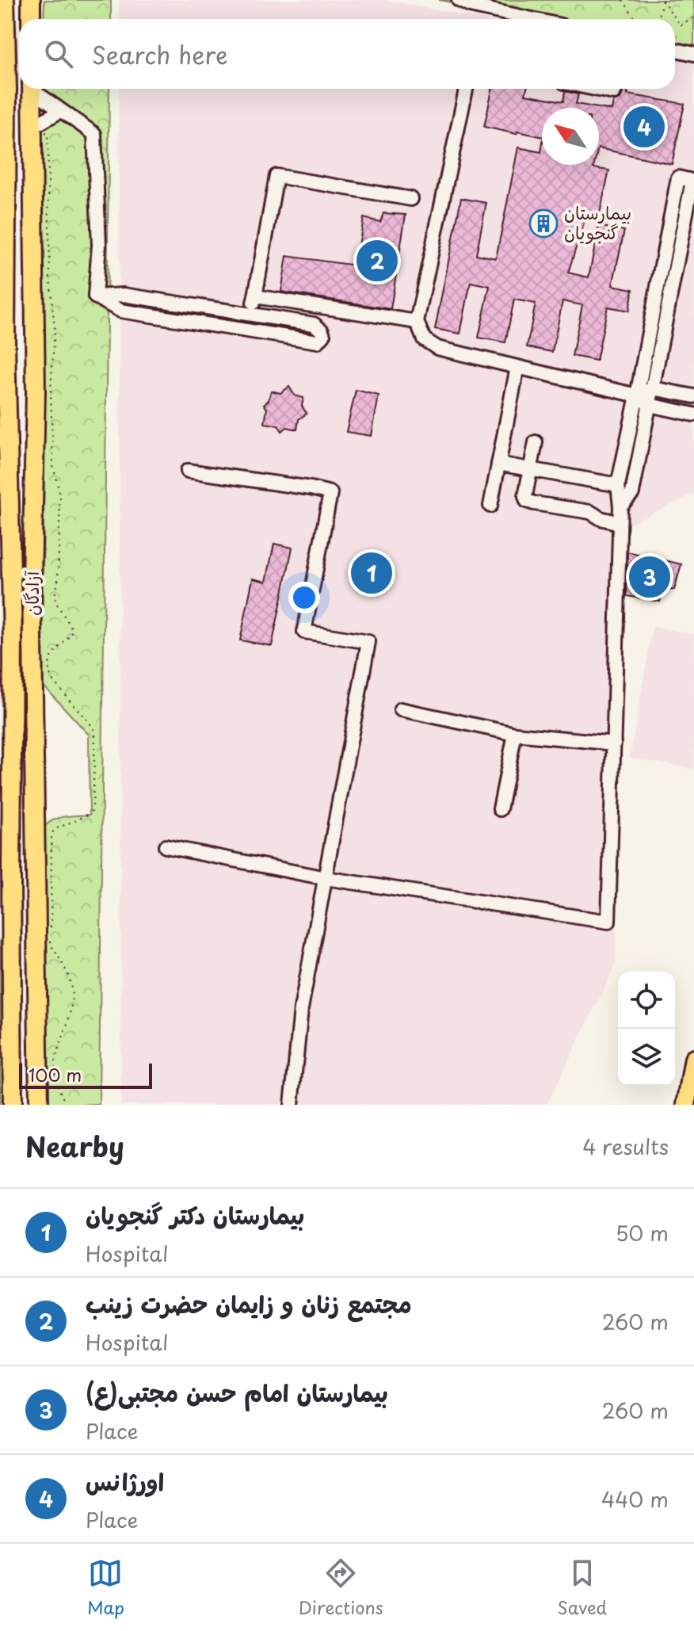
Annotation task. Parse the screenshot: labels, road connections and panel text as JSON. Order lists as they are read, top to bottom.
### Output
{
  "streets": {
    "main road": ["آزادگان"]
  },
  "places": {
    "building": ["بیمارستان گنجویان"]
  },
  "scale_bar": "100 m",
  "north": "top left",
  "page": {
    "search": "Search here",
    "pins": [
      "4",
      "2",
      "1",
      "3"
    ],
    "scale": "100 m",
    "heading": ["Nearby", "4 results"],
    "list": [
      {
        "mark": "1",
        "name": "بیمارستان دکتر گنجویان",
        "note": "Hospital",
        "value": "50 m"
      },
      {
        "mark": "2",
        "name": "مجتمع زنان و زایمان حضرت زینب",
        "note": "Hospital",
        "value": "260 m"
      },
      {
        "mark": "3",
        "name": "بیمارستان امام حسن مجتبی(ع)",
        "note": "Place",
        "value": "260 m"
      },
      {
        "mark": "4",
        "name": "اورژانس",
        "note": "Place",
        "value": "440 m"
      }
    ],
    "nav": ["Map", "Directions", "Saved"]
  }
}
